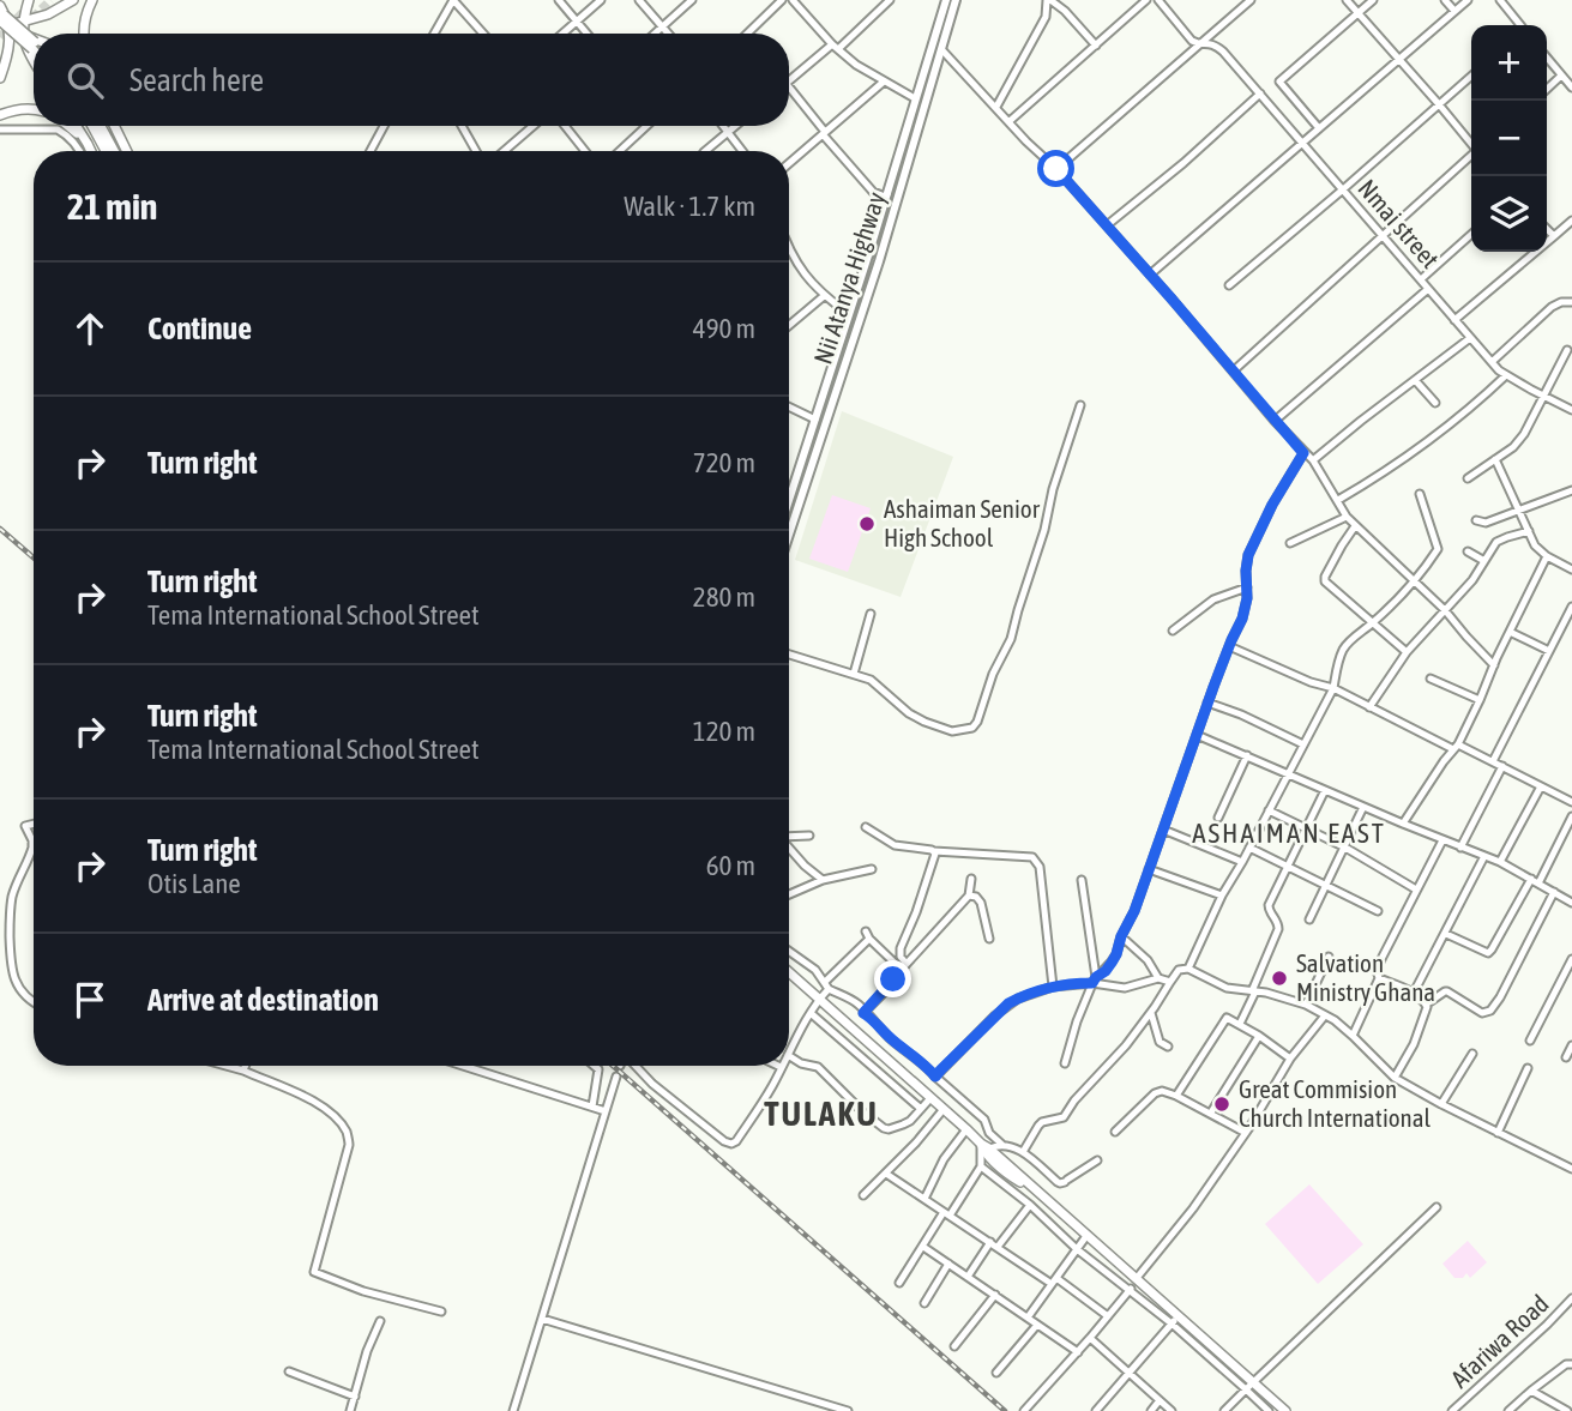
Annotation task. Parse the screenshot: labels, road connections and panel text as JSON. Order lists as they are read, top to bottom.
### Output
{
  "streets": {
    "main road": ["Nii Atanya Highway"],
    "street": ["Nmai street", "Afariwa Road"]
  },
  "districts": ["ASHAIMAN EAST", "TULAKU"],
  "places": ["Ashaiman Senior High School", "Salvation Ministry Ghana", "Great Commision Church International"],
  "page": {
    "map_buttons": ["+", "−"],
    "search": "Search here",
    "heading": ["21 min", "Walk · 1.7 km"],
    "list": [
      ["Continue", "490 m"],
      ["Turn right", "720 m"],
      ["Turn right", "Tema International School Street", "280 m"],
      ["Turn right", "Tema International School Street", "120 m"],
      ["Turn right", "Otis Lane", "60 m"],
      "Arrive at destination"
    ]
  }
}
